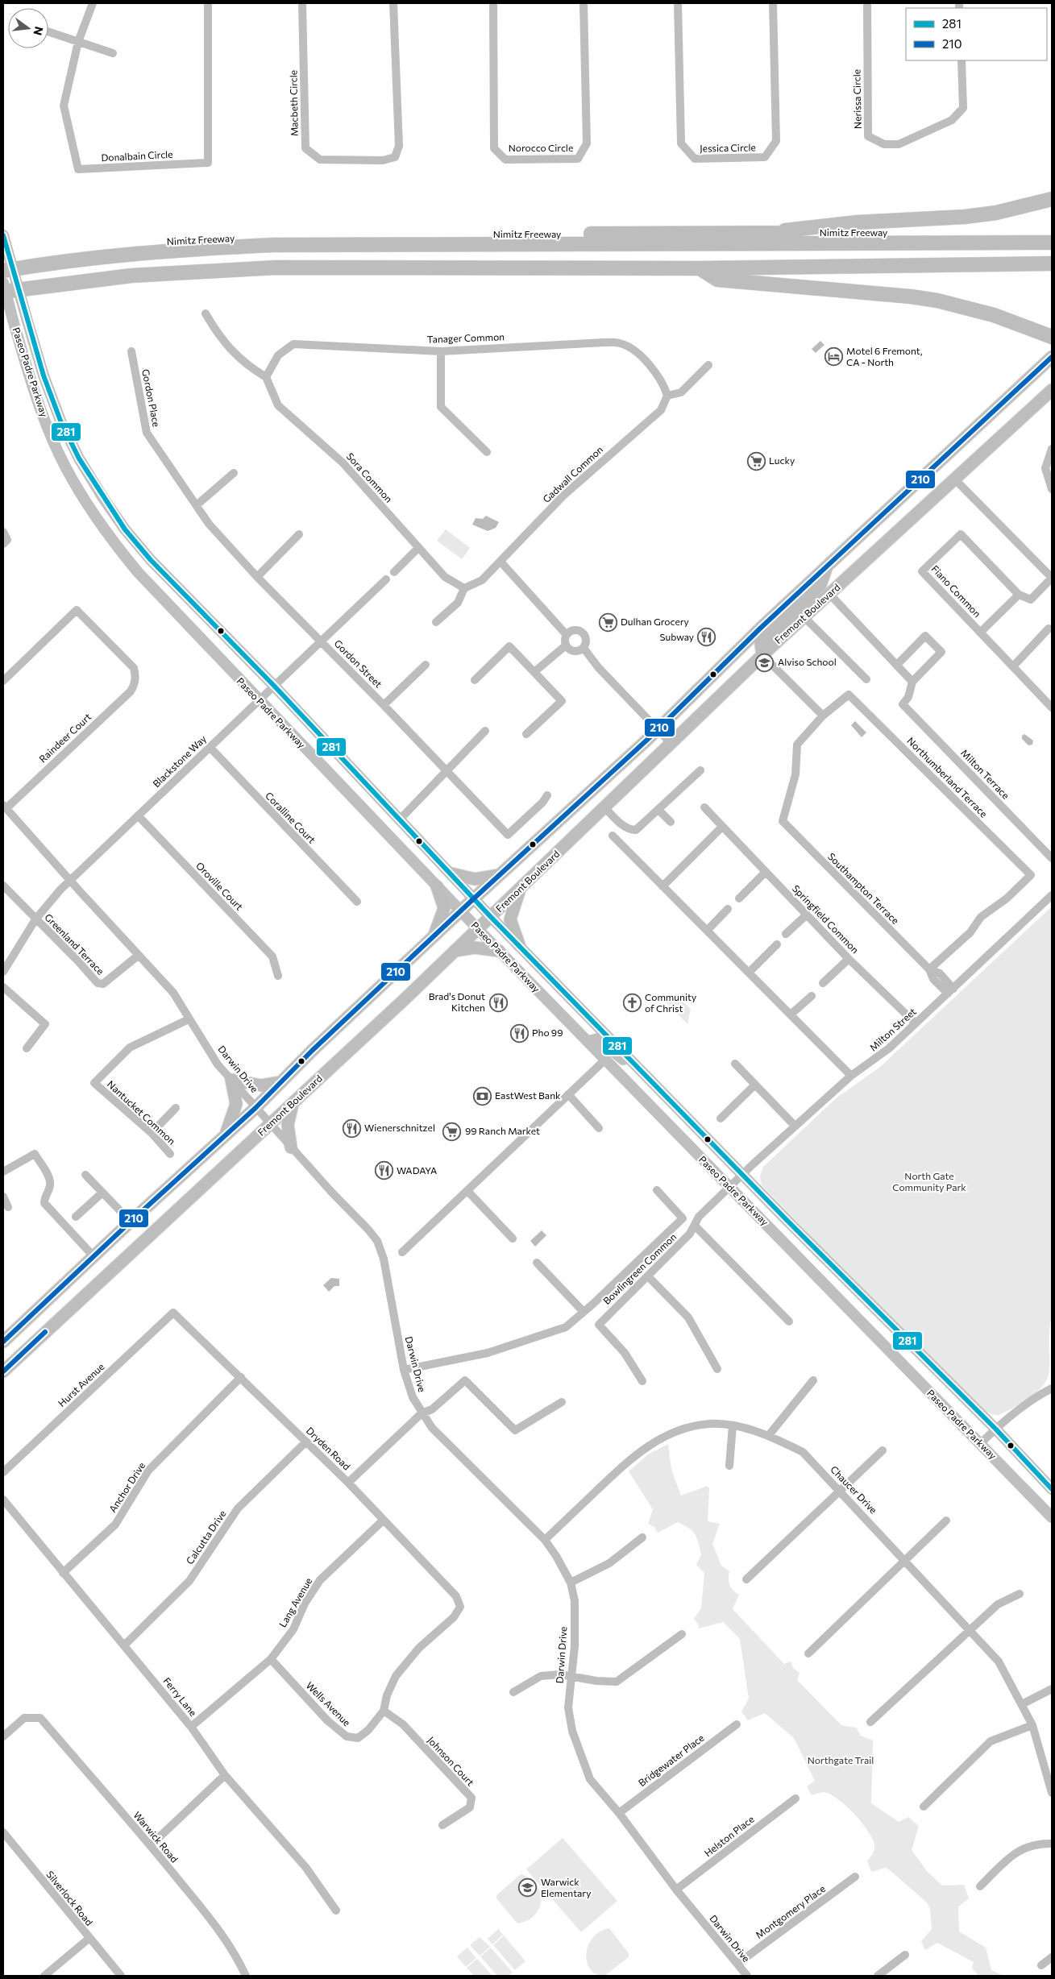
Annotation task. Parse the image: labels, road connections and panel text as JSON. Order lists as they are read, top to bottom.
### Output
{
  "streets": {
    "highway": ["Nimitz Freeway"],
    "main road": ["Paseo Padre Parkway", "Fremont Boulevard"],
    "street": [
      "Nerissa Circle",
      "Macbeth Circle",
      "Norocco Circle",
      "Jessica Circle",
      "Donalbain Circle",
      "Tanager Common",
      "Gordon Place",
      "Gadwall Common",
      "Sora Common",
      "Fiano Common",
      "Gordon Street",
      "Raindeer Court",
      "Blackstone Way",
      "Milton Terrace",
      "Northumberland Terrace",
      "Coralline Court",
      "Oroville Court",
      "Southampton Terrace",
      "Springfield Common",
      "Greenland Terrace",
      "Milton Street",
      "Darwin Drive",
      "Nantucket Common",
      "Bowlingreen Common",
      "Hurst Avenue",
      "Dryden Road",
      "Anchor Drive",
      "Chaucer Drive",
      "Calcutta Drive",
      "Lang Avenue",
      "Ferry Lane",
      "Wells Avenue",
      "Bridgewater Place",
      "Johnson Court",
      "Helston Place",
      "Warwick Road",
      "Silverlock Road",
      "Montgomery Place"
    ]
  },
  "crossings": [
    ["Tanager Common", "Gadwall Common"],
    ["Tanager Common", "Sora Common"],
    ["Paseo Padre Parkway", "Fremont Boulevard"],
    ["Paseo Padre Parkway", "Blackstone Way"],
    ["Paseo Padre Parkway", "Milton Street"],
    ["Paseo Padre Parkway", "Bowlingreen Common"],
    ["Gordon Place", "Gordon Street"],
    ["Gadwall Common", "Sora Common"],
    ["Fremont Boulevard", "Darwin Drive"],
    ["Gordon Street", "Blackstone Way"],
    ["Raindeer Court", "Darwin Drive"],
    ["Blackstone Way", "Coralline Court"],
    ["Blackstone Way", "Oroville Court"],
    ["Blackstone Way", "Greenland Terrace"],
    ["Blackstone Way", "Darwin Drive"],
    ["Northumberland Terrace", "Southampton Terrace"],
    ["Southampton Terrace", "Milton Street"],
    ["Springfield Common", "Milton Street"],
    ["Greenland Terrace", "Darwin Drive"],
    ["Milton Street", "Bowlingreen Common"],
    ["Darwin Drive", "Nantucket Common"],
    ["Darwin Drive", "Chaucer Drive"],
    ["Darwin Drive", "Bridgewater Place"],
    ["Darwin Drive", "Helston Place"],
    ["Darwin Drive", "Montgomery Place"],
    ["Hurst Avenue", "Dryden Road"],
    ["Dryden Road", "Anchor Drive"],
    ["Dryden Road", "Calcutta Drive"],
    ["Dryden Road", "Lang Avenue"],
    ["Dryden Road", "Wells Avenue"],
    ["Anchor Drive", "Ferry Lane"],
    ["Calcutta Drive", "Ferry Lane"],
    ["Lang Avenue", "Ferry Lane"],
    ["Lang Avenue", "Wells Avenue"],
    ["Wells Avenue", "Johnson Court"]
  ],
  "parks": ["North Gate Community Park", "Northgate Trail"],
  "places": {
    "hotel": ["Motel 6 Fremont, CA - North"],
    "supermarket": ["Lucky", "Dulhan Grocery", "99 Ranch Market"],
    "restaurant": [
      "Subway",
      "Brad's Donut Kitchen",
      "Pho 99",
      "Wienerschnitzel",
      "WADAYA"
    ],
    "school or university": ["Alviso School", "Warwick Elementary"],
    "church": ["Community of Christ"],
    "bank": ["EastWest Bank"]
  },
  "lines": ["transit line 281", "transit line 210"],
  "legend": ["281", "210"],
  "north": "right"
}
